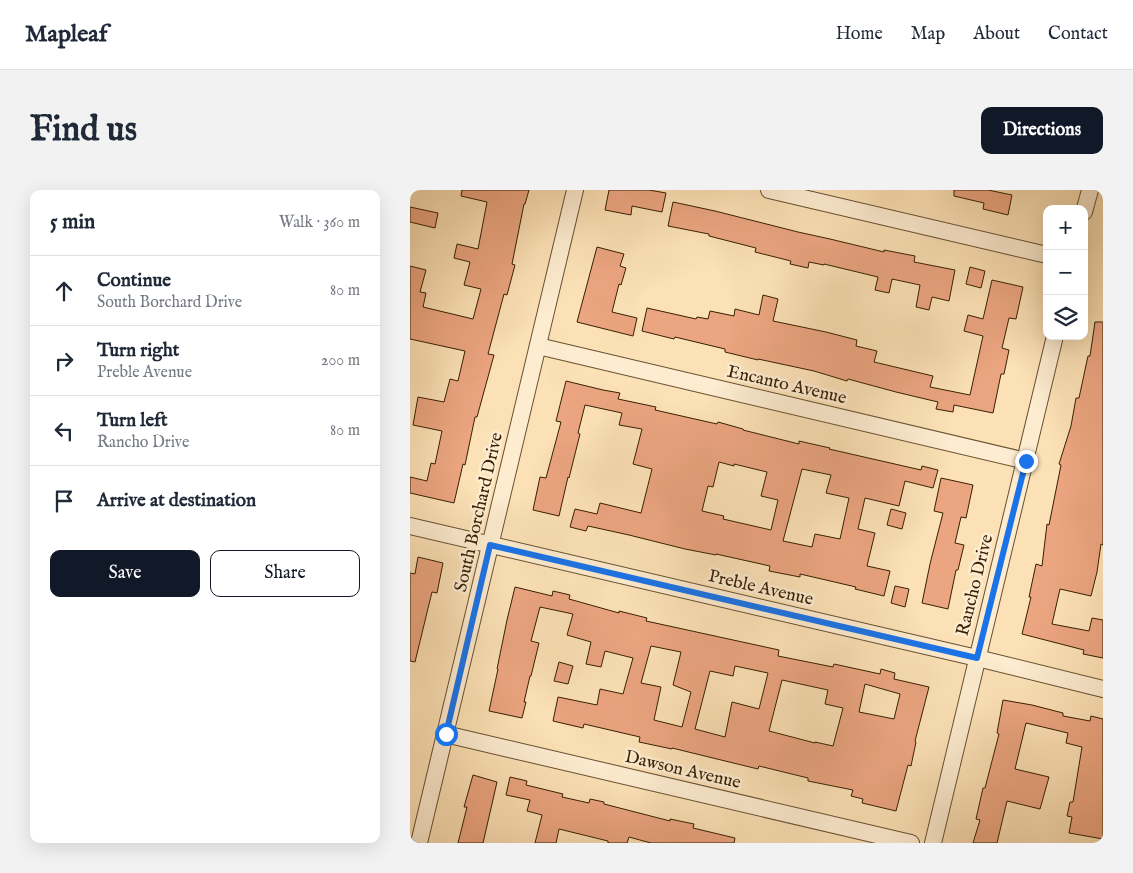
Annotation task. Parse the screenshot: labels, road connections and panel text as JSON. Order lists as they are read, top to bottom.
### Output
{
  "streets": {
    "street": [
      "Encanto Avenue",
      "South Borchard Drive",
      "Rancho Drive",
      "Preble Avenue",
      "Dawson Avenue"
    ]
  },
  "crossings": [
    ["Encanto Avenue", "South Borchard Drive"],
    ["Encanto Avenue", "Rancho Drive"],
    ["South Borchard Drive", "Preble Avenue"],
    ["South Borchard Drive", "Dawson Avenue"],
    ["Rancho Drive", "Preble Avenue"]
  ],
  "page": {
    "header": "Mapleaf",
    "nav": [
      "Home",
      "Map",
      "About",
      "Contact"
    ],
    "buttons": [
      "Directions",
      ["Save", "Share"]
    ],
    "title": "Find us",
    "heading": ["5 min", "Walk · 360 m"],
    "map_buttons": ["+", "−"],
    "list": [
      ["Continue", "South Borchard Drive", "80 m"],
      ["Turn right", "Preble Avenue", "200 m"],
      ["Turn left", "Rancho Drive", "80 m"],
      "Arrive at destination"
    ]
  }
}
